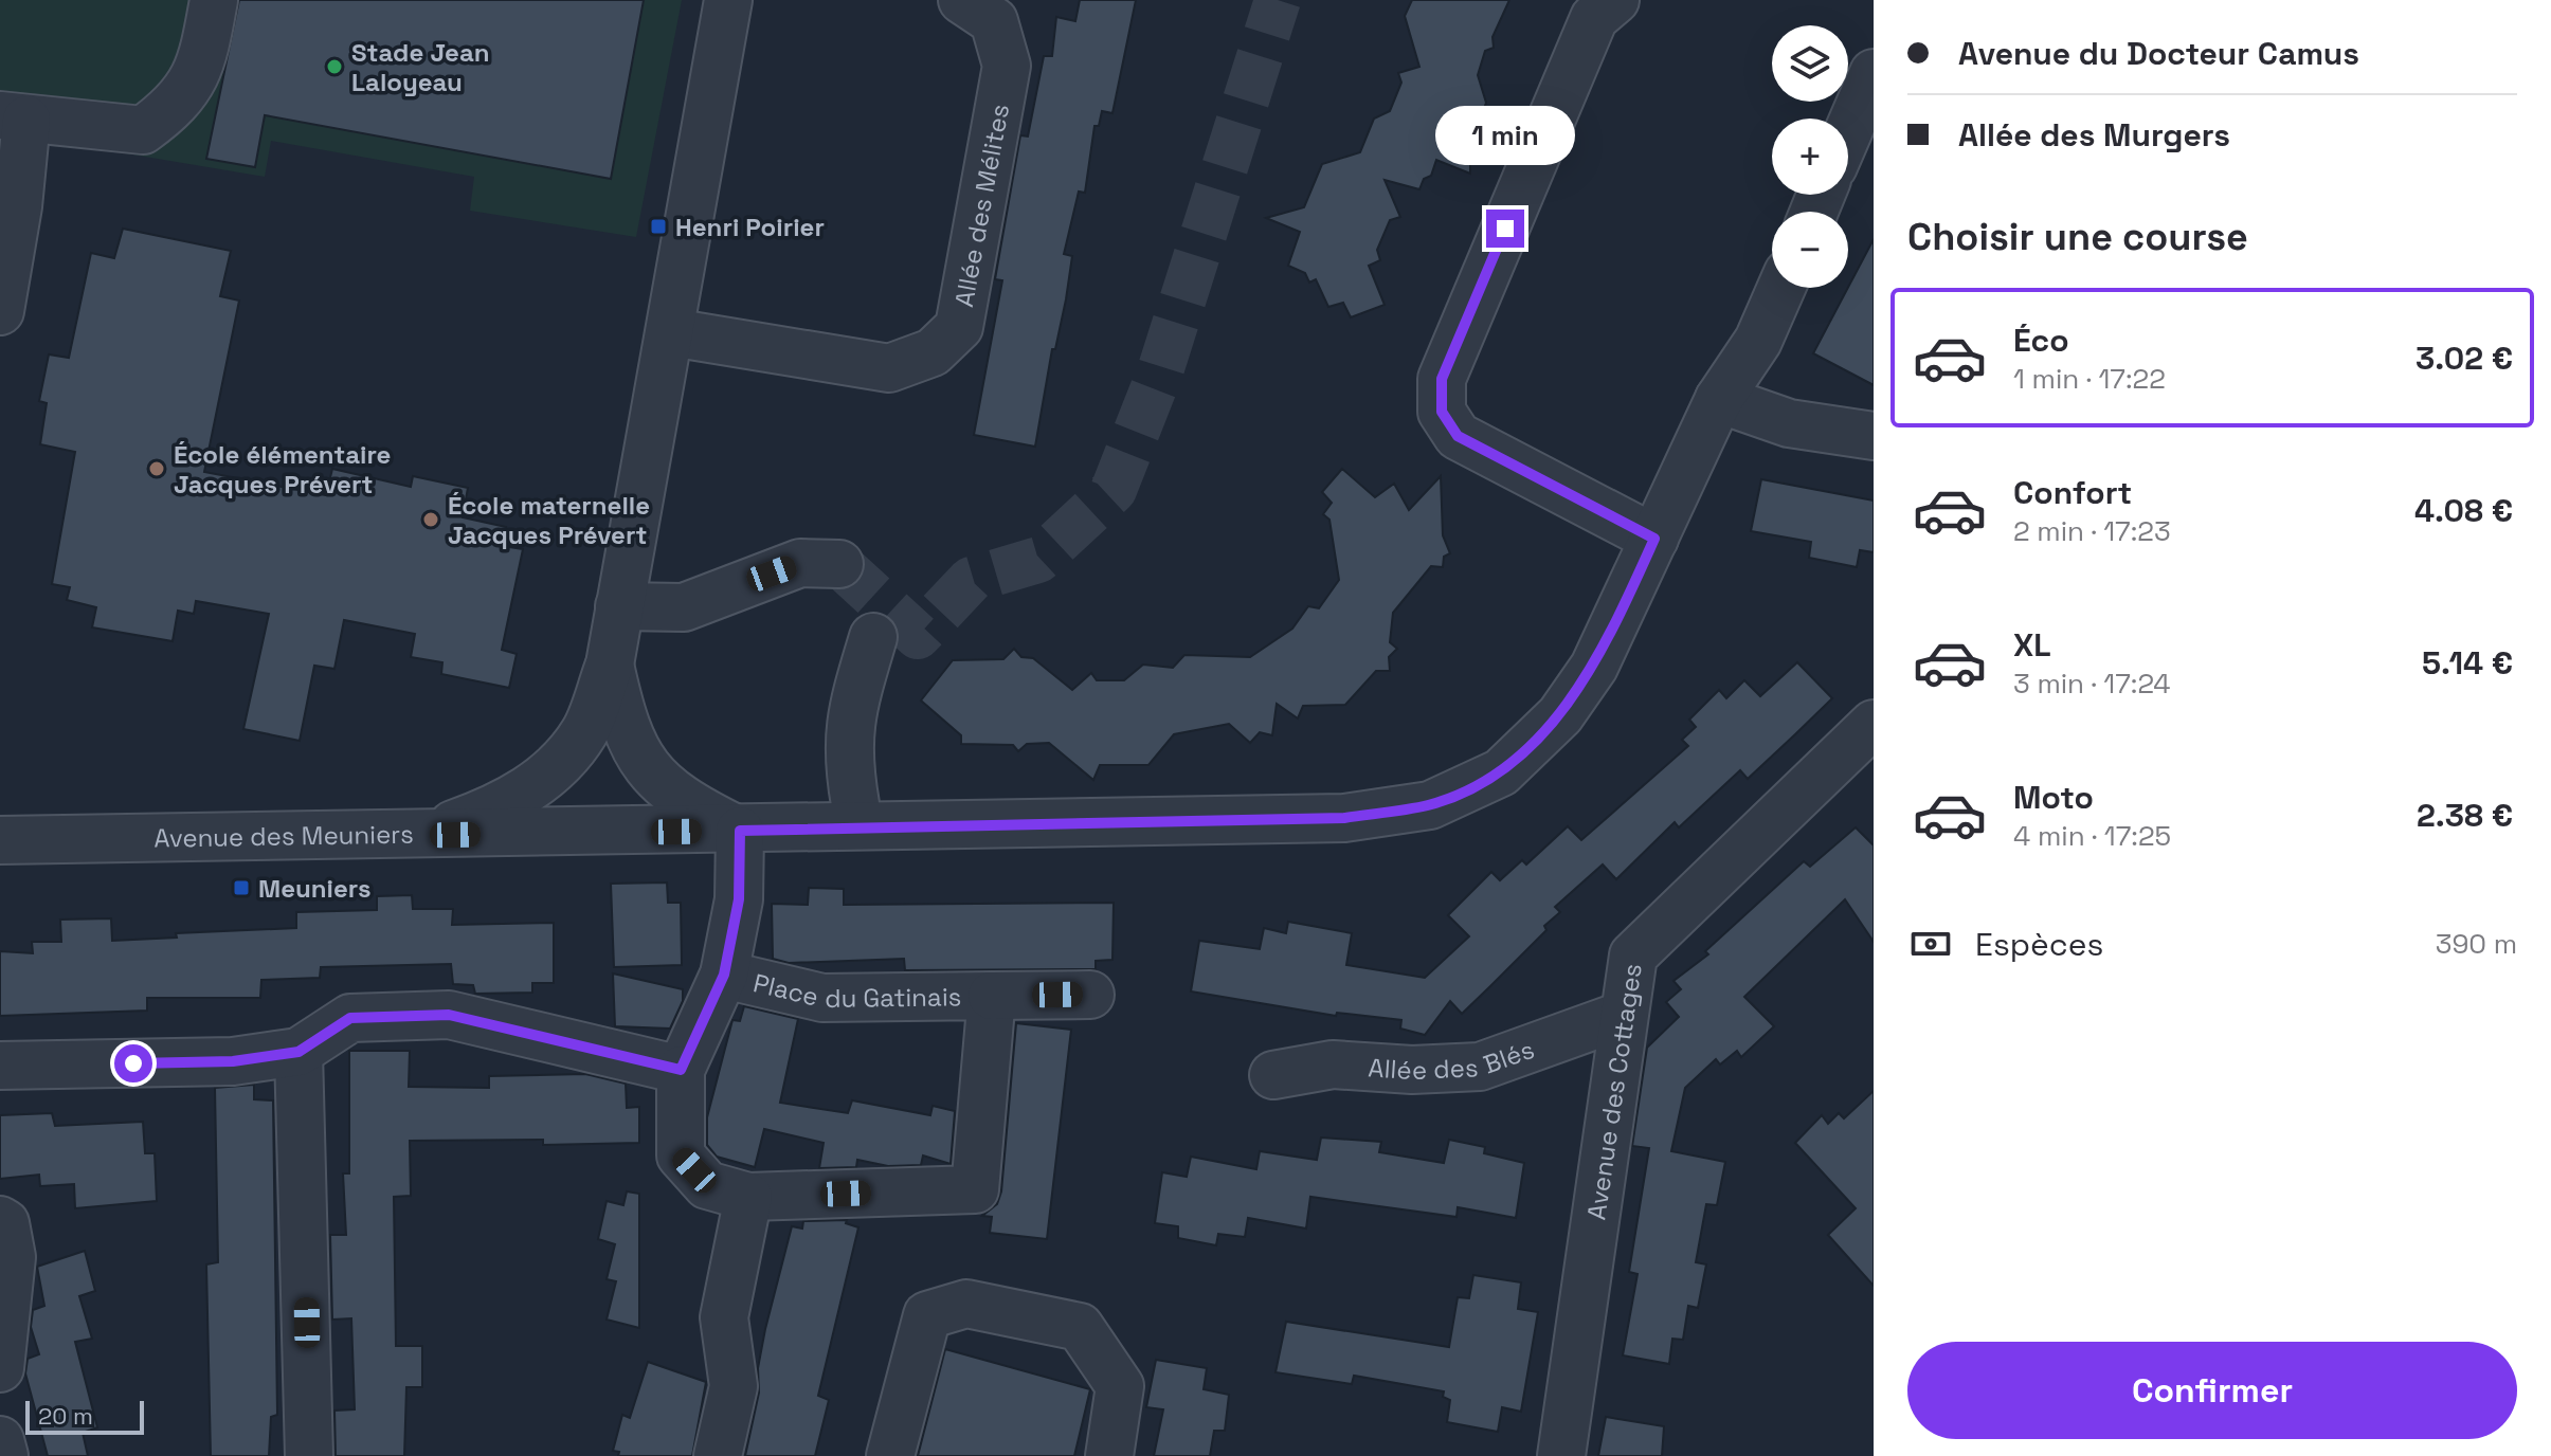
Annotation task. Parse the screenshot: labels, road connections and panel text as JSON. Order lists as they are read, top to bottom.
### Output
{
  "streets": {
    "street": [
      "Allée des Mélites",
      "Avenue des Meuniers",
      "Place du Gatinais",
      "Allée des Blés",
      "Avenue des Cottages"
    ]
  },
  "crossings": [
    ["Allée des Blés", "Avenue des Cottages"]
  ],
  "places": {
    "other": ["Stade Jean Laloyeau", "École élémentaire Jacques Prévert", "École maternelle Jacques Prévert"],
    "transit": ["Henri Poirier", "Meuniers"]
  },
  "scale_bar": "20 m",
  "page": {
    "banner": ["Avenue du Docteur Camus", "Allée des Murgers"],
    "map_buttons": ["+", "−"],
    "bubble": "1 min",
    "heading": "Choisir une course",
    "list": [
      {
        "name": "Éco",
        "note": "1 min · 17:22",
        "value": "3.02 €"
      },
      {
        "name": "Confort",
        "note": "2 min · 17:23",
        "value": "4.08 €"
      },
      {
        "name": "XL",
        "note": "3 min · 17:24",
        "value": "5.14 €"
      },
      {
        "name": "Moto",
        "note": "4 min · 17:25",
        "value": "2.38 €"
      }
    ],
    "pay": ["Espèces", "390 m"],
    "buttons": "Confirmer",
    "scale": "20 m"
  }
}
